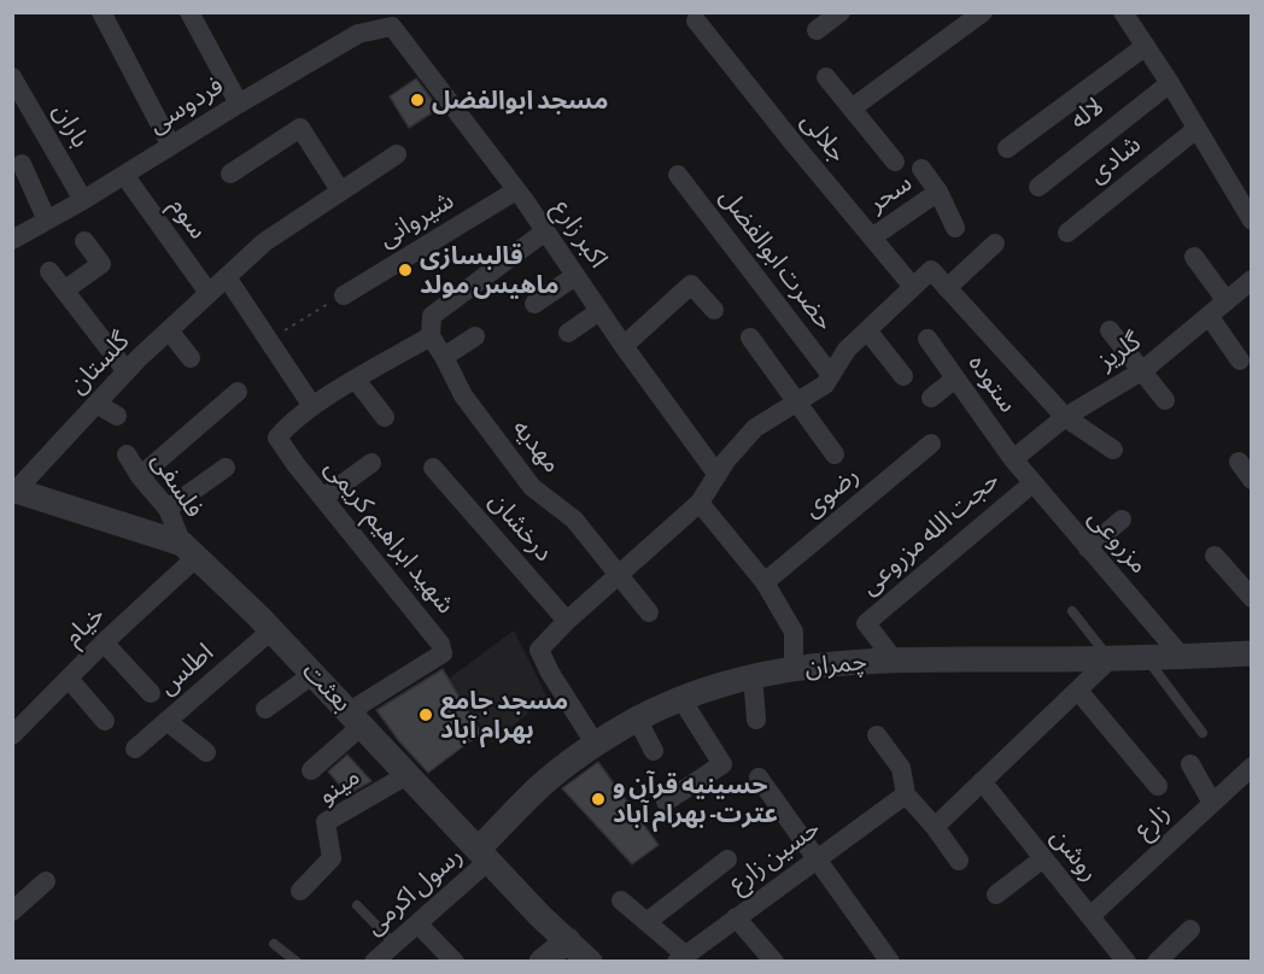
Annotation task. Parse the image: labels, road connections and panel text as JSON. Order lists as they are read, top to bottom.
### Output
{
  "streets": {
    "street": [
      "فردوسی",
      "لاله",
      "باران",
      "جلالی",
      "شادی",
      "سحر",
      "سوم",
      "شیروانی",
      "اکبر زارع",
      "حضرت ابوالفضل",
      "گلریز",
      "گلستان",
      "ستوده",
      "مهدیه",
      "فلسفی",
      "رضوی",
      "درخشان",
      "حجت الله مزروعی",
      "شهید ابراهیم کریمی",
      "مزروعی",
      "خیام",
      "چمران",
      "اطلس",
      "بعثت",
      "مینو",
      "زارع",
      "روشن",
      "حسین زارع",
      "رسول اکرمی"
    ]
  },
  "crossings": [
    ["فردوسی", "باران"],
    ["فردوسی", "سوم"],
    ["فردوسی", "اکبر زارع"],
    ["جلالی", "سحر"],
    ["سوم", "گلستان"],
    ["شیروانی", "اکبر زارع"],
    ["گلریز", "ستوده"],
    ["گلریز", "مزروعی"],
    ["گلستان", "بعثت"],
    ["ستوده", "مزروعی"],
    ["فلسفی", "خیام"],
    ["فلسفی", "بعثت"],
    ["حجت الله مزروعی", "مزروعی"],
    ["حجت الله مزروعی", "چمران"],
    ["شهید ابراهیم کریمی", "بعثت"],
    ["مزروعی", "چمران"],
    ["خیام", "بعثت"],
    ["چمران", "بعثت"],
    ["چمران", "رسول اکرمی"],
    ["اطلس", "بعثت"],
    ["بعثت", "مینو"],
    ["بعثت", "رسول اکرمی"],
    ["زارع", "روشن"]
  ],
  "places": [
    "مسجد ابوالفضل",
    "قالبسازی ماهیس مولد",
    "مسجد جامع بهرام آباد",
    "حسینیه قرآن و عترت- بهرام آباد"
  ]
}
